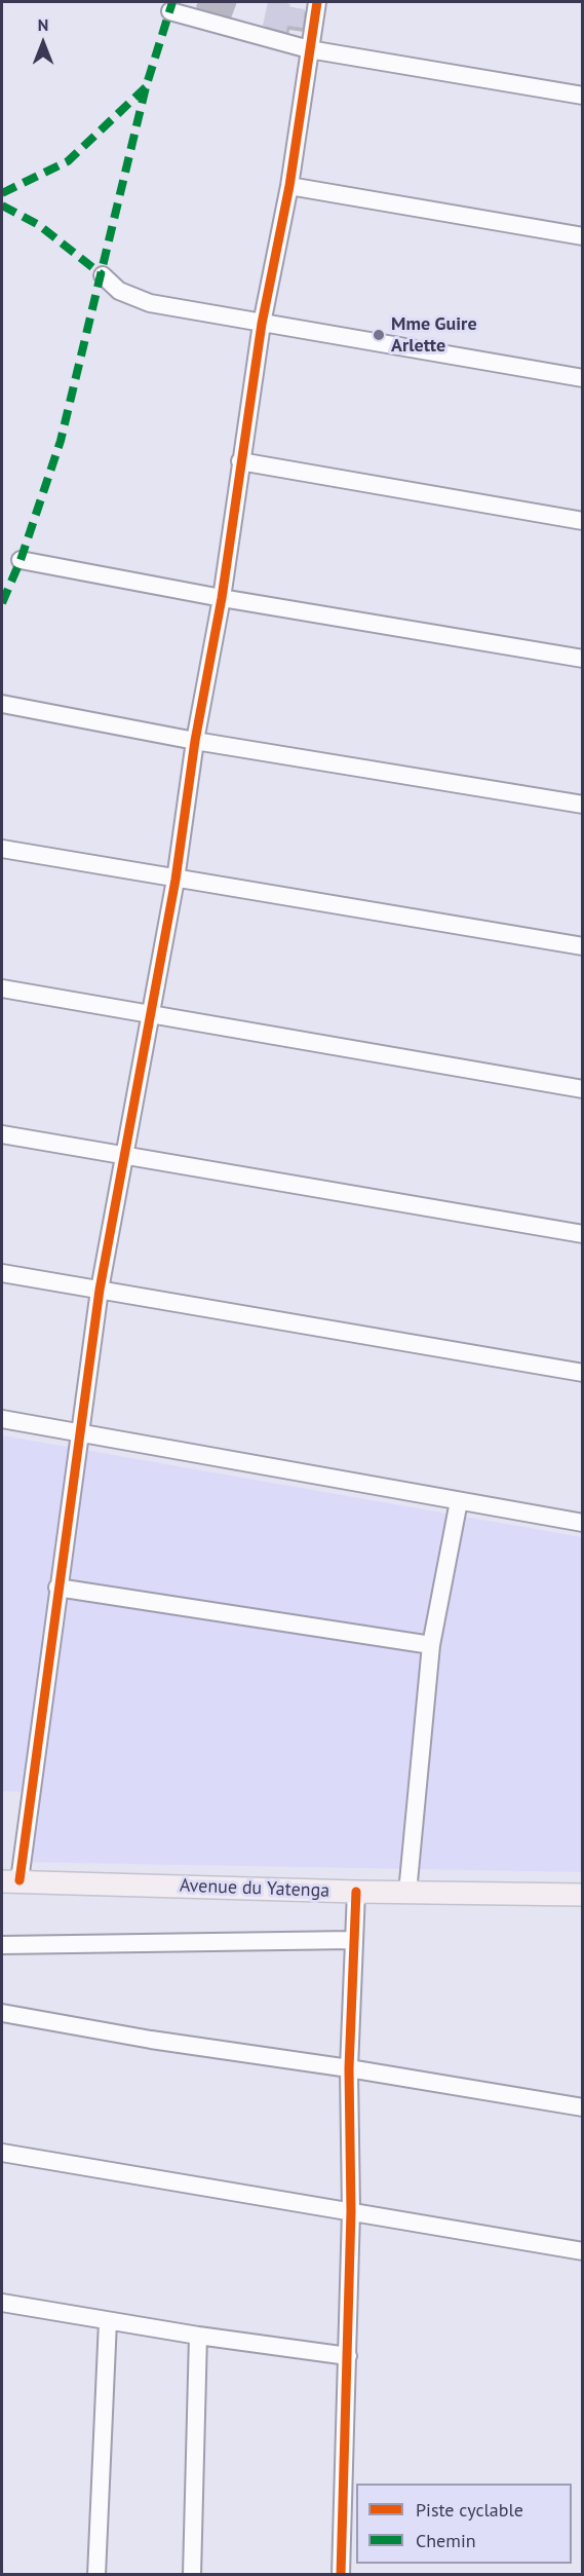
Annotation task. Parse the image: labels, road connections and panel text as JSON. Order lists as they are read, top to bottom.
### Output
{
  "streets": {
    "main road": ["Avenue du Yatenga"]
  },
  "places": ["Mme Guire Arlette"],
  "legend": ["Piste cyclable", "Chemin"],
  "north": "top"
}
